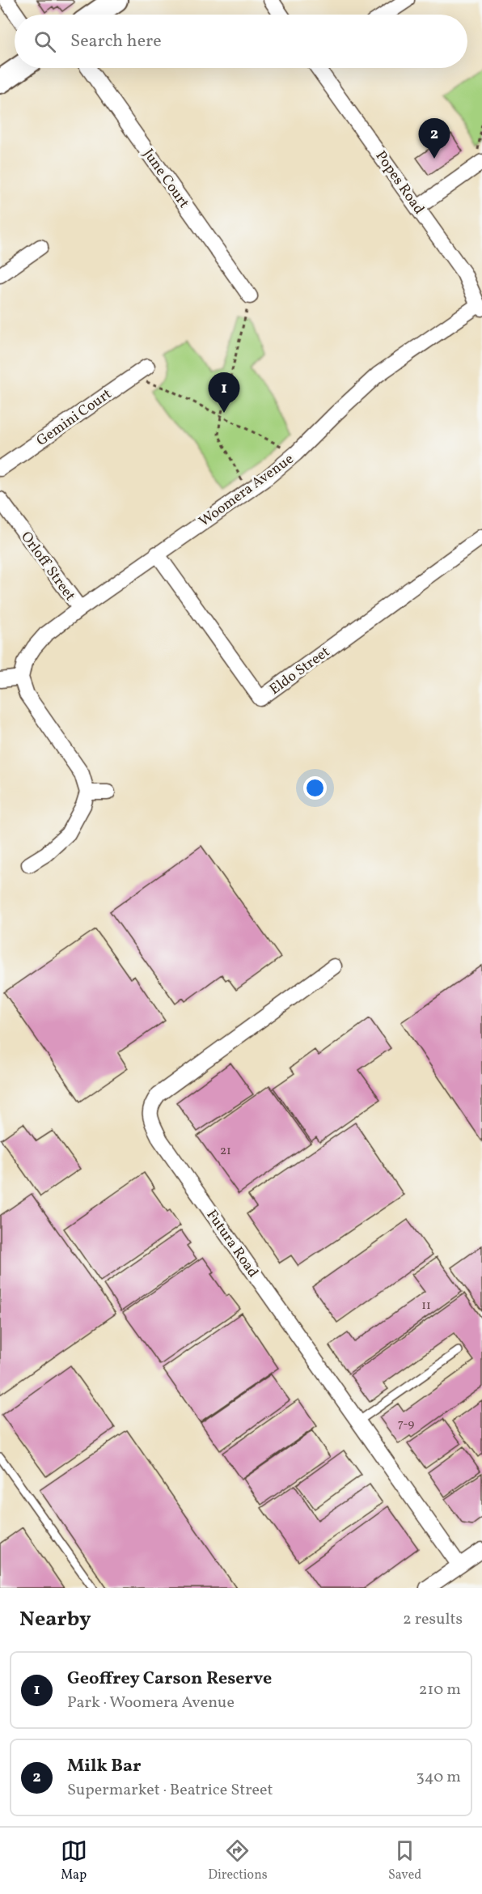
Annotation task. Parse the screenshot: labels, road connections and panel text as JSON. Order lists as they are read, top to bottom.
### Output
{
  "streets": {
    "street": [
      "June Court",
      "Popes Road",
      "Gemini Court",
      "Woomera Avenue",
      "Orloff Street",
      "Eldo Street",
      "Futura Road"
    ]
  },
  "crossings": [
    ["Popes Road", "Woomera Avenue"],
    ["Woomera Avenue", "Orloff Street"],
    ["Woomera Avenue", "Eldo Street"]
  ],
  "house_numbers": ["21", "11", "7-9"],
  "page": {
    "search": "Search here",
    "pins": ["2", "1"],
    "heading": ["Nearby", "2 results"],
    "list": [
      {
        "mark": "1",
        "name": "Geoffrey Carson Reserve",
        "note": "Park · Woomera Avenue",
        "value": "210 m"
      },
      {
        "mark": "2",
        "name": "Milk Bar",
        "note": "Supermarket · Beatrice Street",
        "value": "340 m"
      }
    ],
    "nav": ["Map", "Directions", "Saved"]
  }
}
